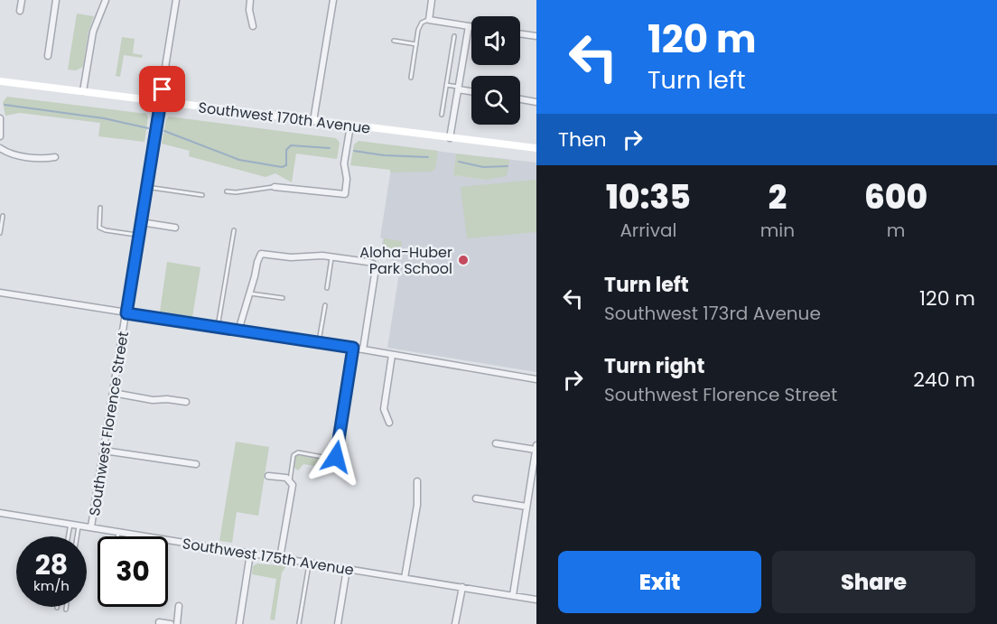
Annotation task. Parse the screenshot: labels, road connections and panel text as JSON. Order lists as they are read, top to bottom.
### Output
{
  "streets": {
    "main road": ["Southwest 170th Avenue"],
    "street": ["Southwest Florence Street", "Southwest 175th Avenue"]
  },
  "crossings": [
    ["Southwest 170th Avenue", "Southwest Florence Street"],
    ["Southwest Florence Street", "Southwest 175th Avenue"]
  ],
  "places": ["Aloha-Huber Park School"],
  "page": {
    "turn": ["120 m", "Turn left"],
    "then": "Then",
    "eta": [
      "10:35",
      "Arrival",
      "2",
      "min",
      "600",
      "m"
    ],
    "list": [
      {
        "name": "Turn left",
        "note": "Southwest 173rd Avenue",
        "value": "120 m"
      },
      {
        "name": "Turn right",
        "note": "Southwest Florence Street",
        "value": "240 m"
      }
    ],
    "speed": "28 km/h",
    "limit": "30",
    "buttons": ["Exit", "Share"]
  }
}
